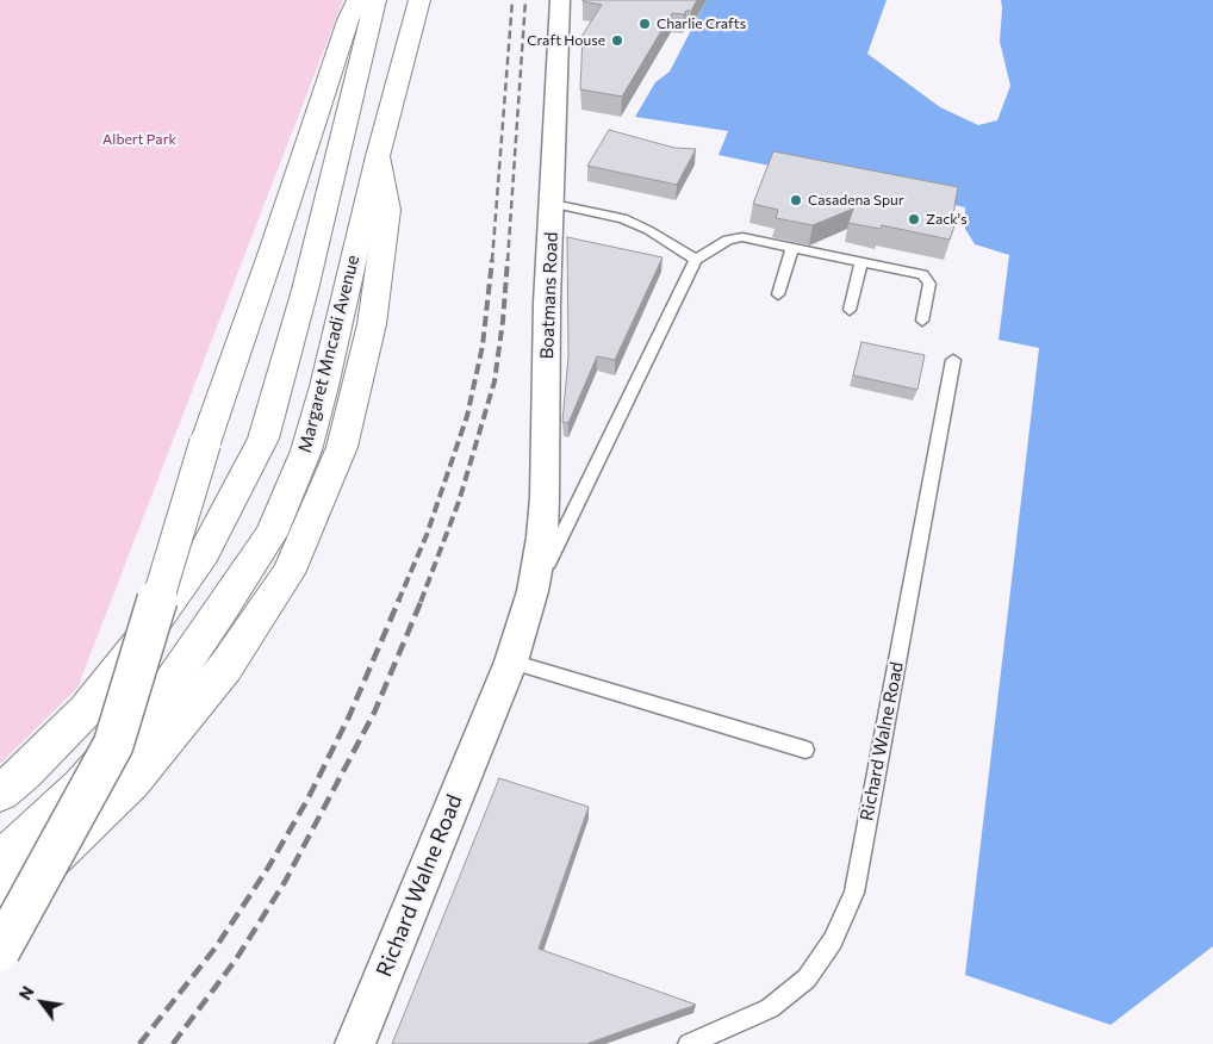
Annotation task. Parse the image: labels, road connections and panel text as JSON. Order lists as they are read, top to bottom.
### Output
{
  "streets": {
    "main road": ["Margaret Mncadi Avenue"],
    "street": ["Boatmans Road", "Richard Walne Road"]
  },
  "crossings": [
    ["Boatmans Road", "Richard Walne Road"]
  ],
  "parks": ["Albert Park"],
  "places": [
    "Charlie Crafts",
    "Craft House",
    "Casadena Spur",
    "Zack's"
  ],
  "north": "top left"
}
